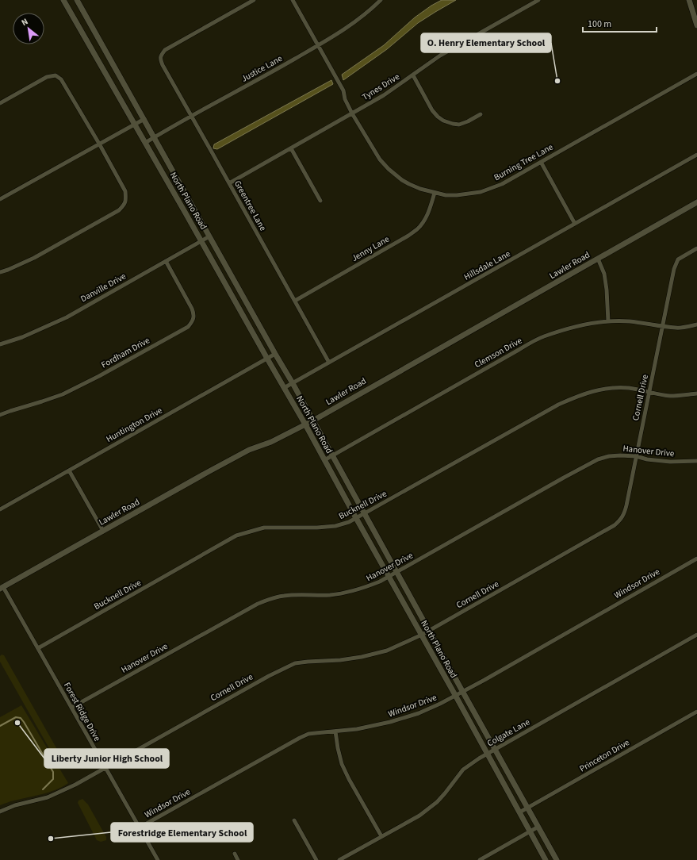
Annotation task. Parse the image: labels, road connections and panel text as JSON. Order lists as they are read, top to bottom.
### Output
{
  "streets": {
    "main road": ["North Plano Road", "Lawler Road"],
    "street": [
      "Justice Lane",
      "Tynes Drive",
      "Burning Tree Lane",
      "Greentree Lane",
      "Jenny Lane",
      "Hillsdale Lane",
      "Danville Drive",
      "Fordham Drive",
      "Clemson Drive",
      "Cornell Drive",
      "Huntington Drive",
      "Hanover Drive",
      "Bucknell Drive",
      "Windsor Drive",
      "Forest Ridge Drive",
      "Colgate Lane",
      "Princeton Drive"
    ]
  },
  "crossings": [
    ["Justice Lane", "Burning Tree Lane"],
    ["Justice Lane", "North Plano Road"],
    ["Justice Lane", "Greentree Lane"],
    ["Tynes Drive", "Burning Tree Lane"],
    ["Tynes Drive", "Greentree Lane"],
    ["Burning Tree Lane", "Jenny Lane"],
    ["North Plano Road", "Hillsdale Lane"],
    ["North Plano Road", "Lawler Road"],
    ["North Plano Road", "Danville Drive"],
    ["North Plano Road", "Clemson Drive"],
    ["North Plano Road", "Cornell Drive"],
    ["North Plano Road", "Huntington Drive"],
    ["North Plano Road", "Hanover Drive"],
    ["North Plano Road", "Bucknell Drive"],
    ["North Plano Road", "Windsor Drive"],
    ["North Plano Road", "Colgate Lane"],
    ["North Plano Road", "Princeton Drive"],
    ["Greentree Lane", "Jenny Lane"],
    ["Greentree Lane", "Hillsdale Lane"],
    ["Lawler Road", "Forest Ridge Drive"],
    ["Danville Drive", "Fordham Drive"],
    ["Clemson Drive", "Cornell Drive"],
    ["Cornell Drive", "Hanover Drive"],
    ["Cornell Drive", "Bucknell Drive"],
    ["Cornell Drive", "Forest Ridge Drive"],
    ["Hanover Drive", "Forest Ridge Drive"],
    ["Bucknell Drive", "Forest Ridge Drive"],
    ["Windsor Drive", "Forest Ridge Drive"]
  ],
  "places": ["O. Henry Elementary School", "Liberty Junior High School", "Forestridge Elementary School"],
  "scale_bar": "100 m",
  "north": "top left"
}
